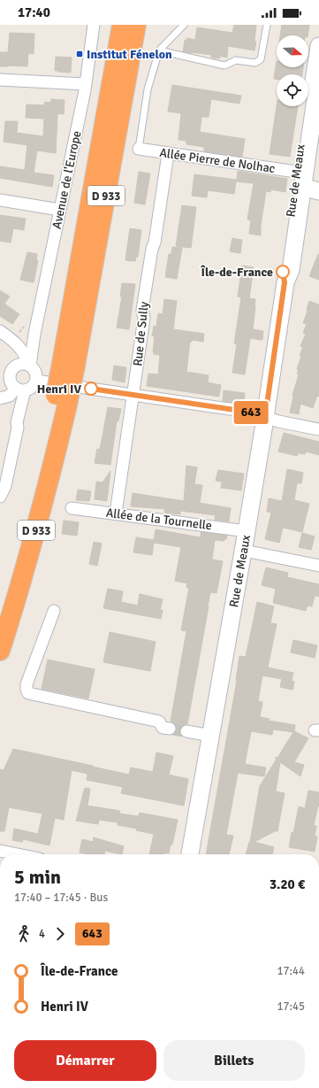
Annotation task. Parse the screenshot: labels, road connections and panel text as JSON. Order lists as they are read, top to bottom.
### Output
{
  "streets": {
    "highway": ["D 933"],
    "main road": ["Rue de Meaux"],
    "street": [
      "Allée Pierre de Nolhac",
      "Avenue de l'Europe",
      "Rue de Sully",
      "Allée de la Tournelle"
    ]
  },
  "crossings": [
    ["Allée Pierre de Nolhac", "Rue de Meaux"],
    ["Allée Pierre de Nolhac", "Rue de Sully"],
    ["Rue de Meaux", "Allée de la Tournelle"],
    ["Rue de Sully", "Allée de la Tournelle"]
  ],
  "places": {
    "transit": ["Institut Fénelon"],
    "other": ["Île-de-France", "Henri IV"]
  },
  "lines": ["bus line 643"],
  "north": "right",
  "page": {
    "status": "17:40",
    "on_map": "643",
    "heading": ["5 min", "17:40 – 17:45 · Bus", "3.20 €"],
    "legs": ["4", "643"],
    "list": [
      {
        "name": "Île-de-France",
        "value": "17:44"
      },
      {
        "name": "Henri IV",
        "value": "17:45"
      }
    ],
    "buttons": ["Démarrer", "Billets"]
  }
}
